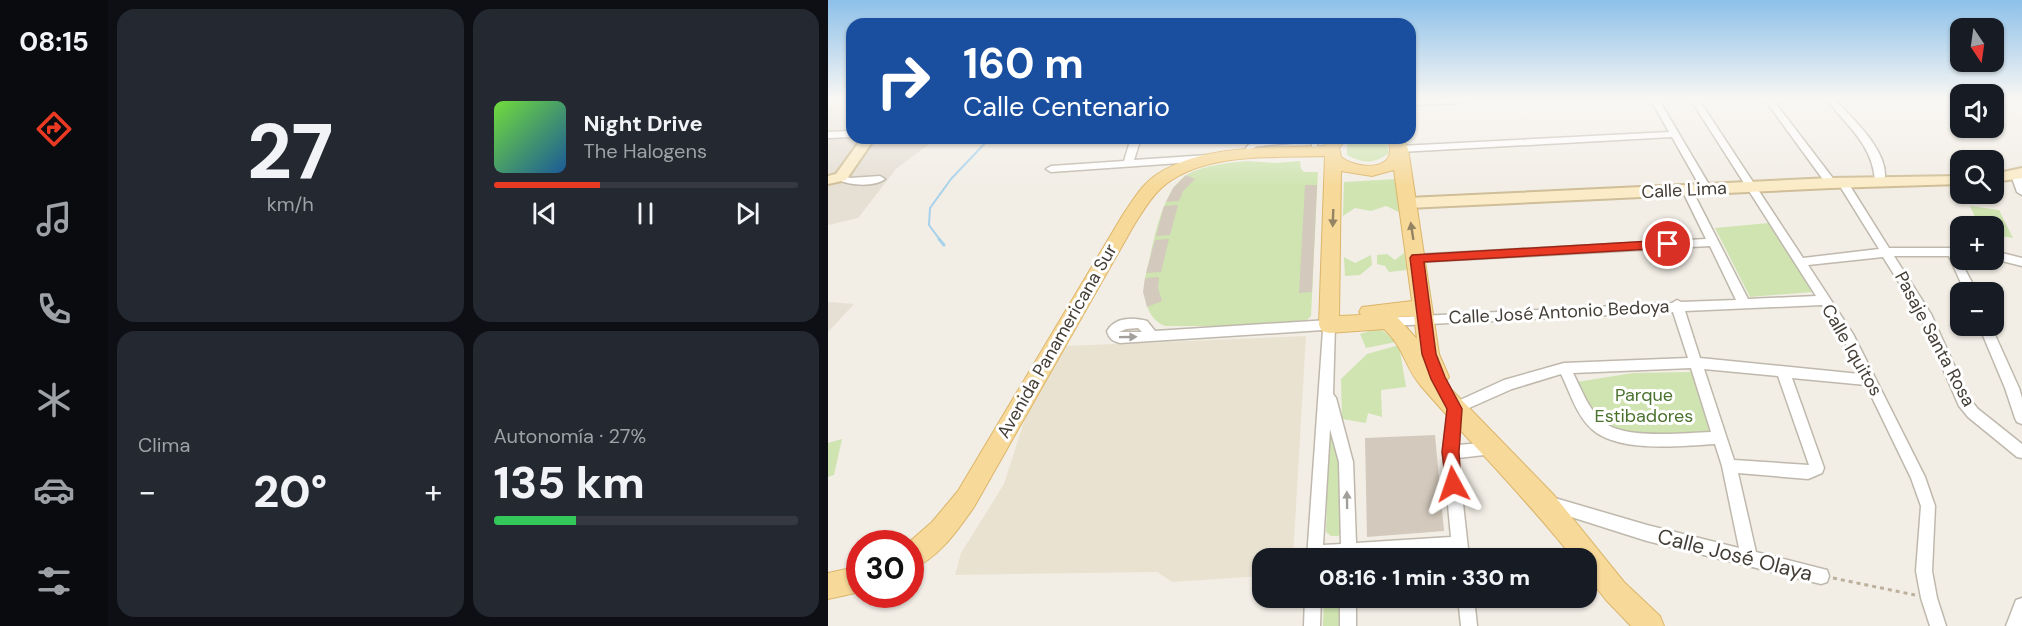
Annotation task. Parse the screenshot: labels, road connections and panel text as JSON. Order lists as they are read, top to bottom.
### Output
{
  "streets": {
    "main road": ["Calle José Antonio Bedoya", "Avenida Panamericana Sur"],
    "street": [
      "Calle Lima",
      "Pasaje Santa Rosa",
      "Calle Iquitos",
      "Calle José Olaya"
    ]
  },
  "crossings": [
    ["Calle Lima", "Pasaje Santa Rosa"],
    ["Calle Lima", "Calle Iquitos"],
    ["Calle José Antonio Bedoya", "Calle Iquitos"],
    ["Calle Iquitos", "Calle José Olaya"]
  ],
  "parks": ["Parque Estibadores"],
  "north": "bottom",
  "page": {
    "tabs": "08:15",
    "tile": [
      ["27", "km/h"],
      "Clima",
      ["Autonomía · 27%", "135 km"]
    ],
    "map_buttons": ["+", "−"],
    "turn": ["160 m", "Calle Centenario"],
    "song": ["Night Drive", "The Halogens"],
    "heat": ["−", "20°", "+"],
    "limit": "30",
    "trip": "08:16 · 1 min · 330 m"
  }
}
